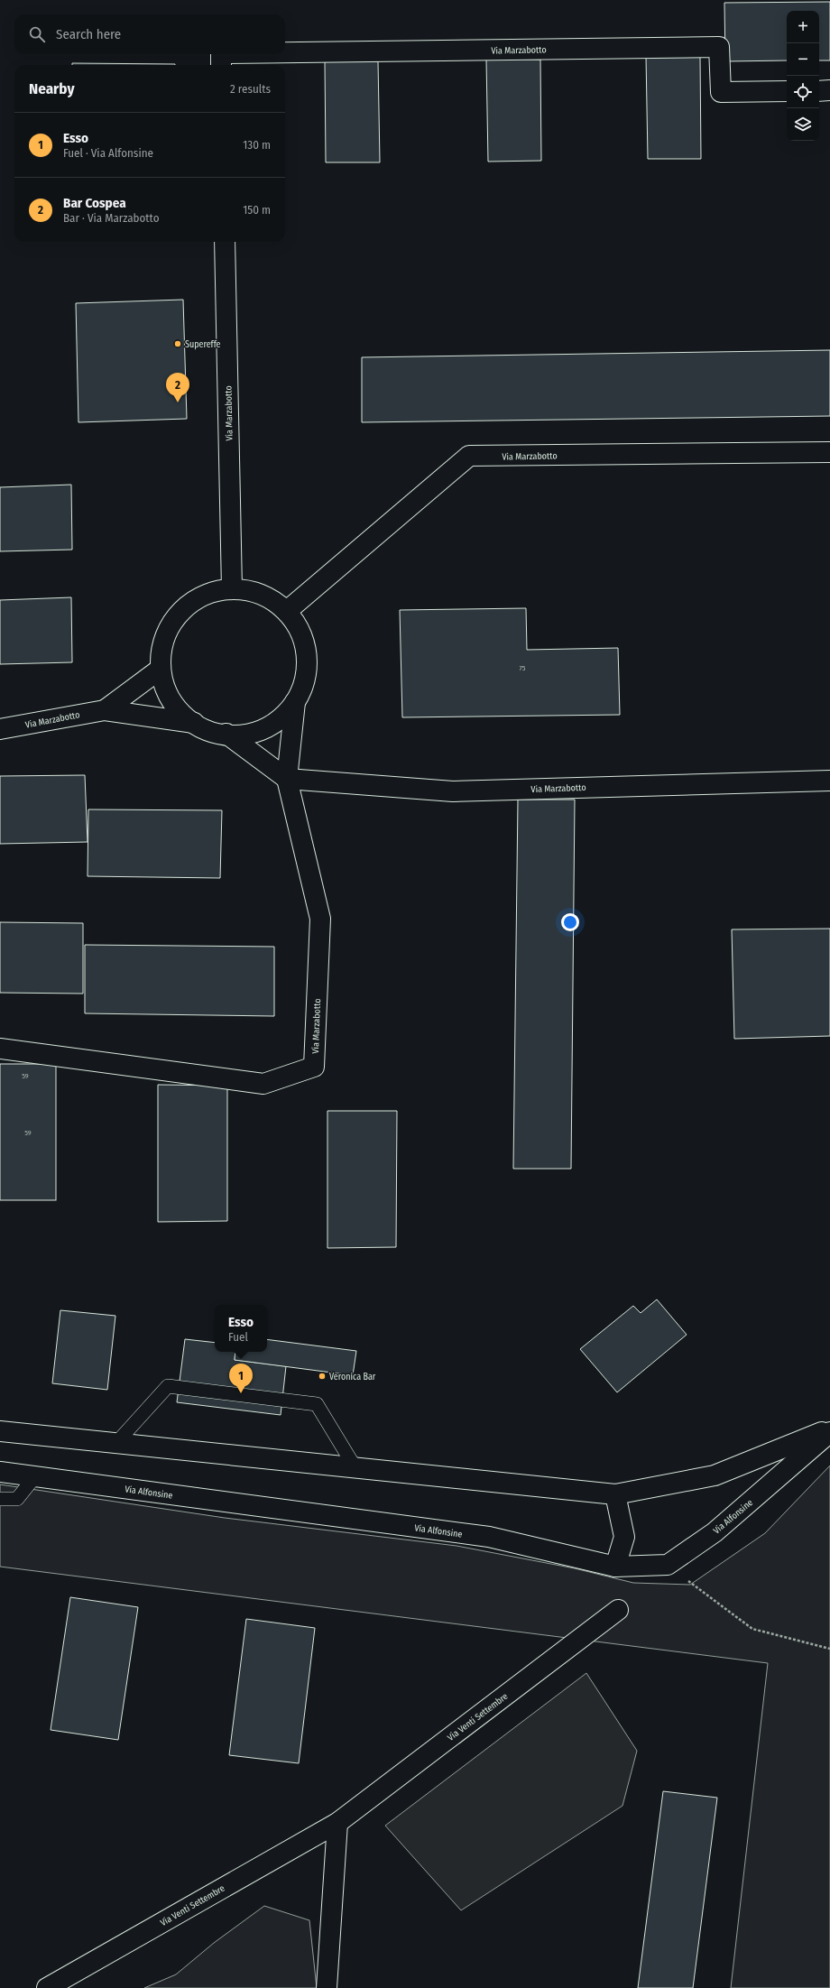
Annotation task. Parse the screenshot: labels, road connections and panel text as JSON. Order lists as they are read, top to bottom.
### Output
{
  "streets": {
    "street": ["Via Marzabotto", "Via Alfonsine", "Via Venti Settembre"]
  },
  "places": ["Supereffe", "Veronica Bar"],
  "house_numbers": ["75", "59", "59"],
  "page": {
    "map_buttons": ["+", "−"],
    "search": "Search here",
    "heading": ["Nearby", "2 results"],
    "list": [
      {
        "mark": "1",
        "name": "Esso",
        "note": "Fuel · Via Alfonsine",
        "value": "130 m"
      },
      {
        "mark": "2",
        "name": "Bar Cospea",
        "note": "Bar · Via Marzabotto",
        "value": "150 m"
      }
    ],
    "pins": ["2", "1"],
    "popup": ["Esso", "Fuel"]
  }
}
